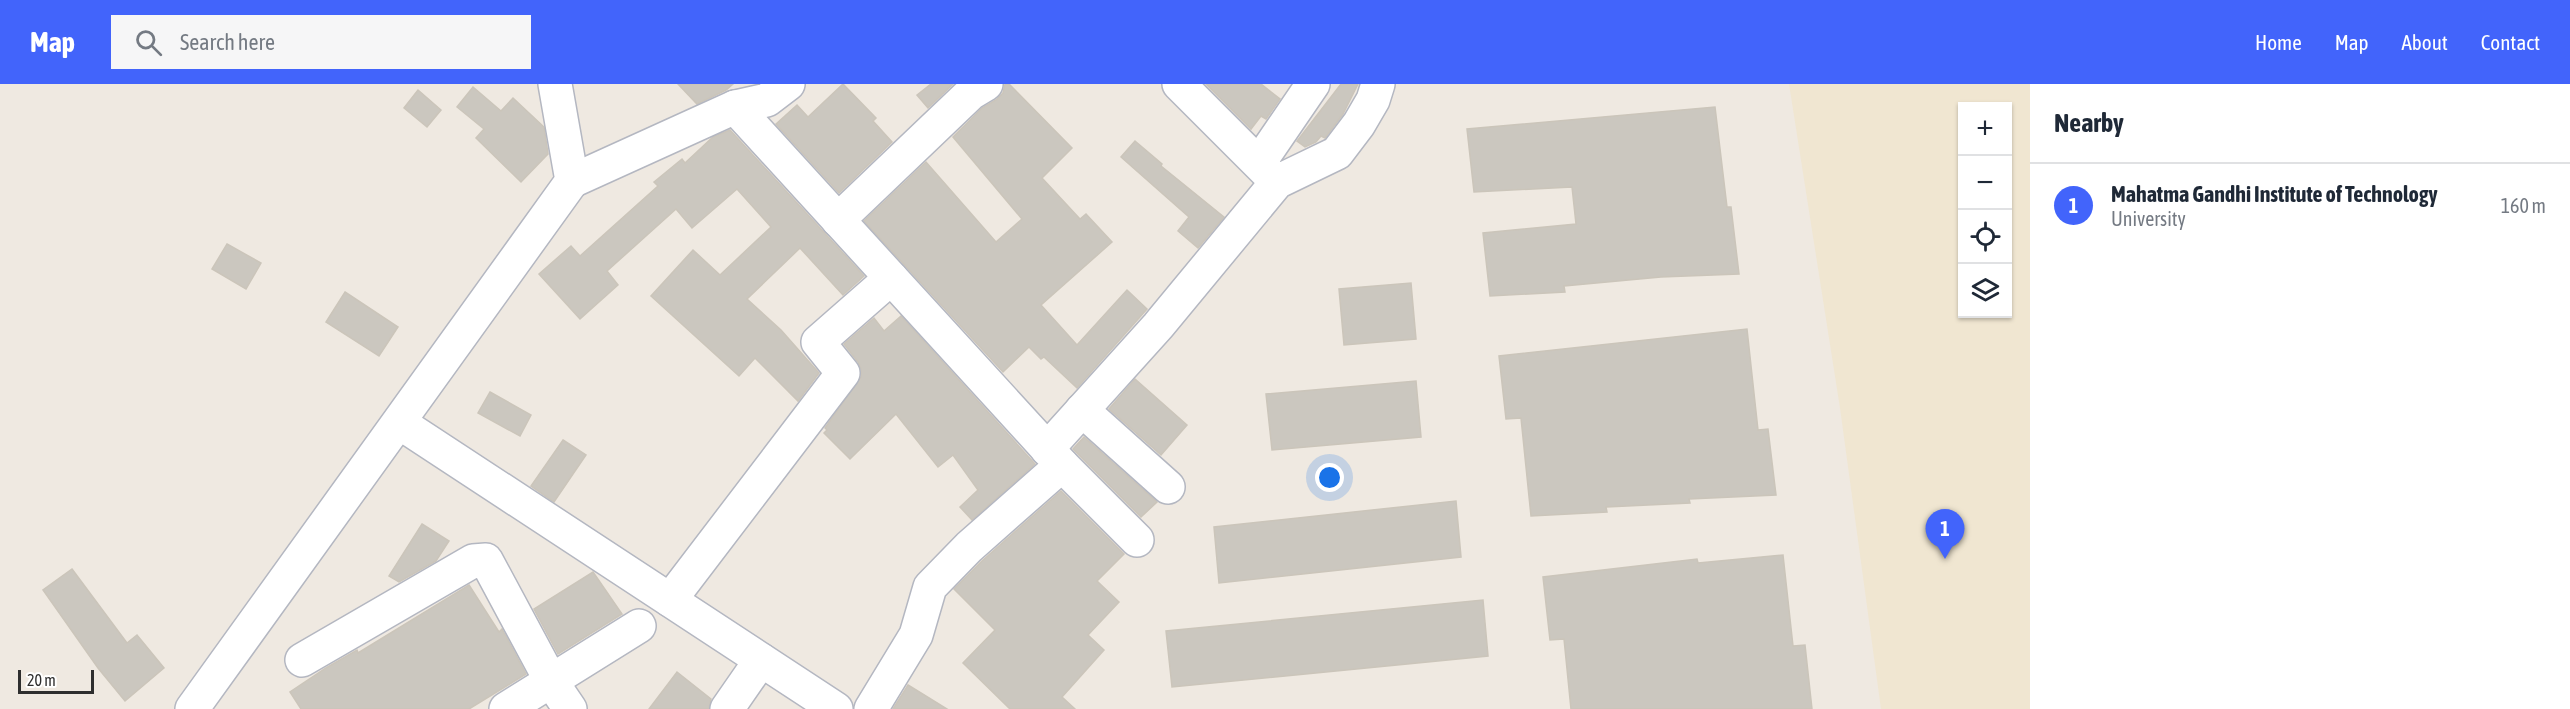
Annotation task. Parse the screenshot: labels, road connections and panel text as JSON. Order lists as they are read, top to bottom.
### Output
{
  "scale_bar": "20 m",
  "page": {
    "header": "Map",
    "search": "Search here",
    "nav": [
      "Home",
      "Map",
      "About",
      "Contact"
    ],
    "heading": "Nearby",
    "map_buttons": ["+", "−"],
    "list": [
      {
        "mark": "1",
        "name": "Mahatma Gandhi Institute of Technology",
        "note": "University",
        "value": "160 m"
      }
    ],
    "pins": "1",
    "scale": "20 m"
  }
}
